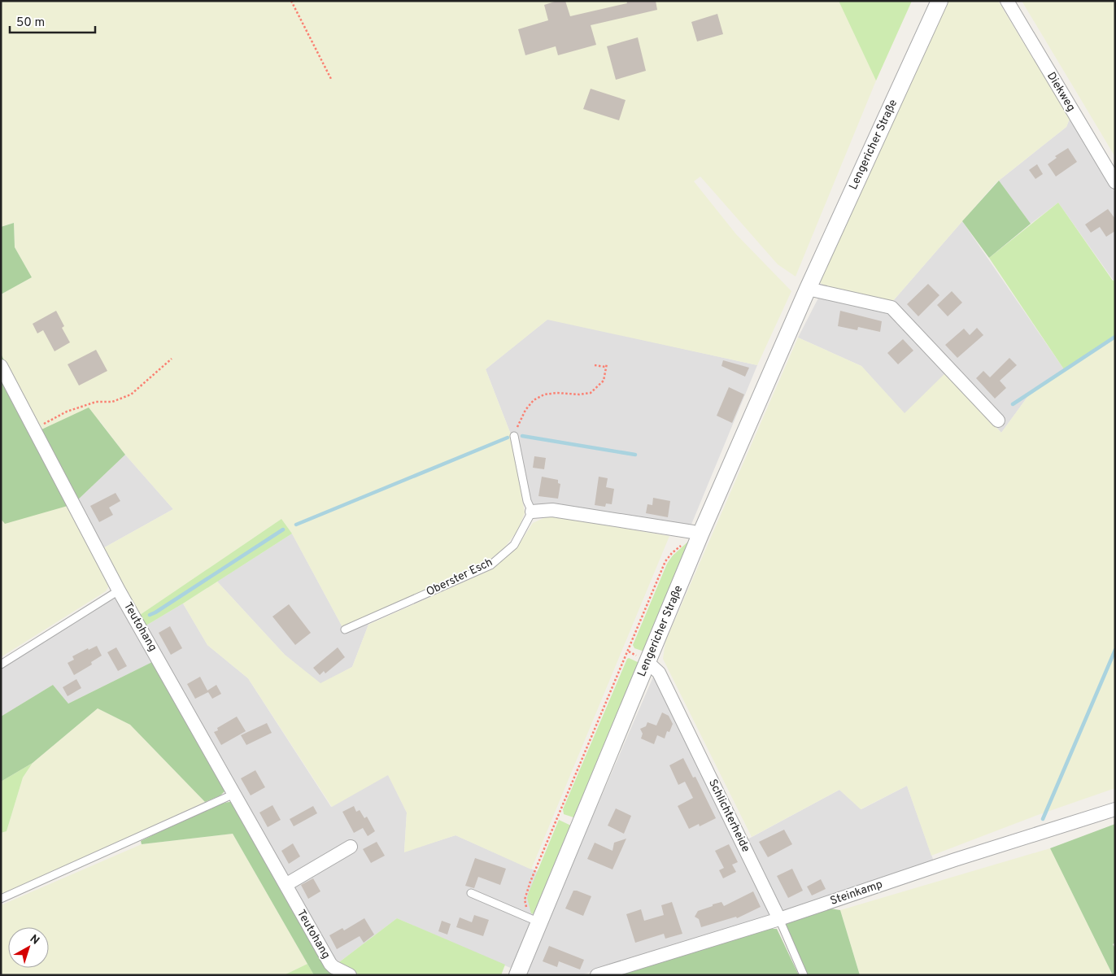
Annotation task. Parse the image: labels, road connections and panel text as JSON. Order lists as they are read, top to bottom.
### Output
{
  "streets": {
    "street": [
      "Diekweg",
      "Lengericher Straße",
      "Teutohang",
      "Schlichterheide",
      "Steinkamp"
    ],
    "lane": ["Oberster Esch"]
  },
  "crossings": [
    ["Lengericher Straße", "Schlichterheide"],
    ["Schlichterheide", "Steinkamp"]
  ],
  "scale_bar": "50 m",
  "north": "top right"
}
